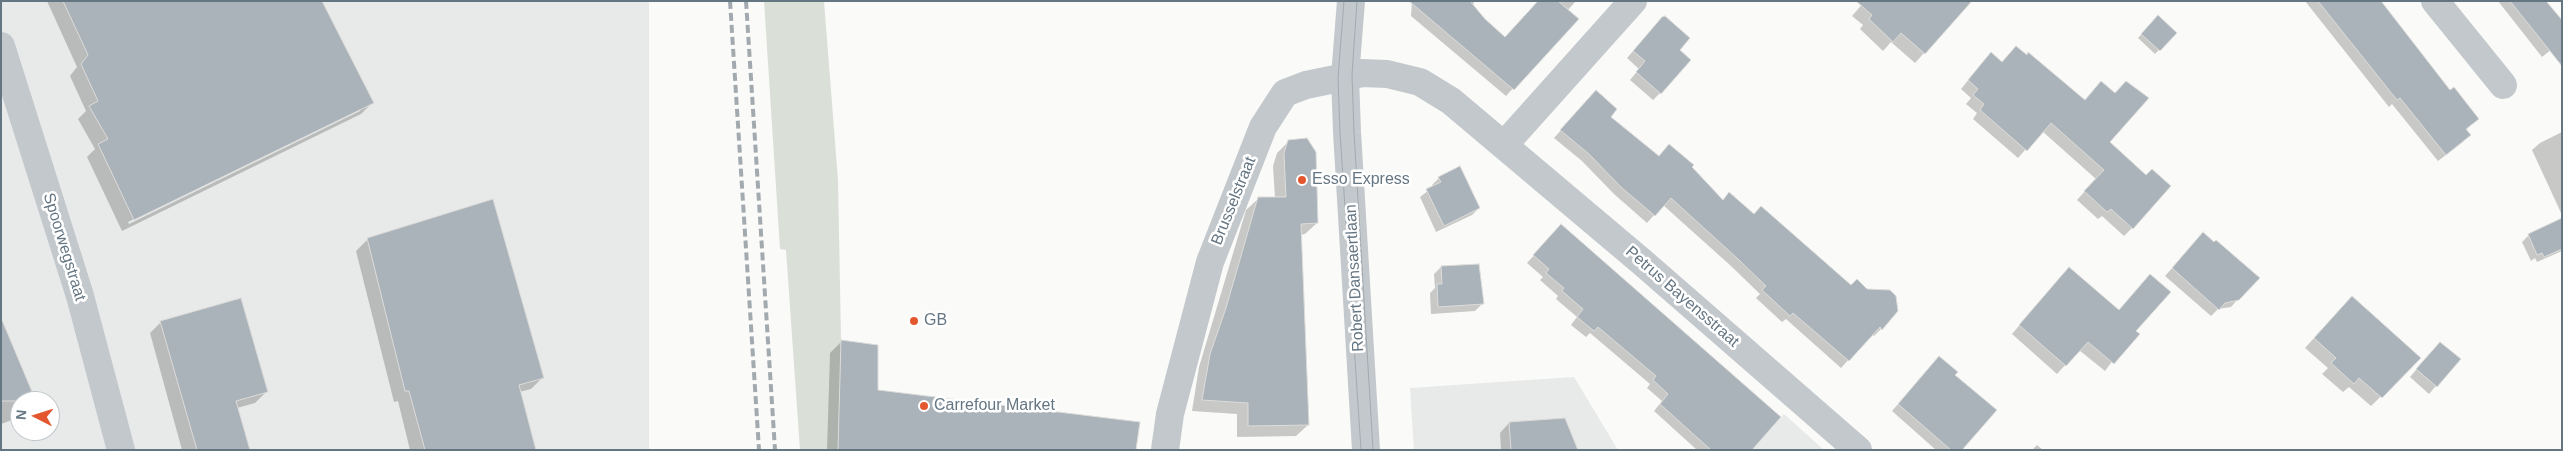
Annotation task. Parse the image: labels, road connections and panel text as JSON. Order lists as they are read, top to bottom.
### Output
{
  "streets": {
    "street": [
      "Brusselstraat",
      "Spoorwegstraat",
      "Robert Dansaertlaan",
      "Petrus Bayensstraat"
    ]
  },
  "crossings": [
    ["Brusselstraat", "Robert Dansaertlaan"],
    ["Brusselstraat", "Petrus Bayensstraat"],
    ["Robert Dansaertlaan", "Petrus Bayensstraat"]
  ],
  "places": ["Esso Express", "GB", "Carrefour Market"],
  "north": "left"
}
